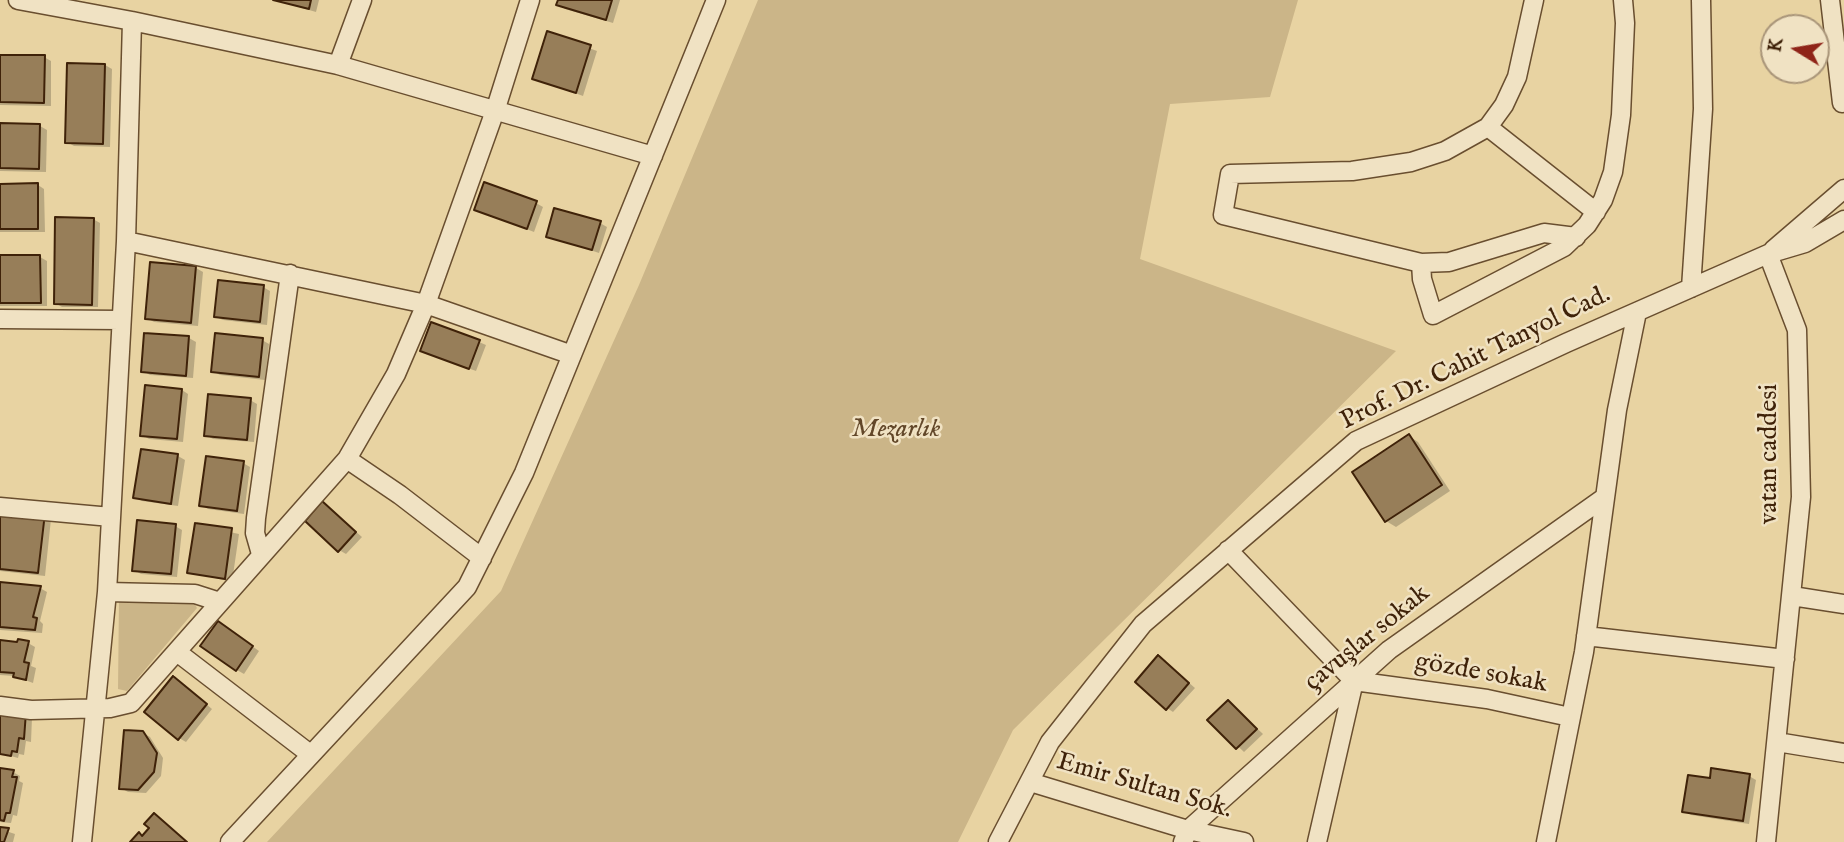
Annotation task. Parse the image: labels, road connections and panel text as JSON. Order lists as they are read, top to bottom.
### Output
{
  "streets": {
    "street": [
      "Prof. Dr. Cahit Tanyol Cad.",
      "vatan caddesi",
      "çavuşlar sokak",
      "gözde sokak",
      "Emir Sultan Sok."
    ]
  },
  "crossings": [
    ["Prof. Dr. Cahit Tanyol Cad.", "vatan caddesi"],
    ["Prof. Dr. Cahit Tanyol Cad.", "gözde sokak"],
    ["Prof. Dr. Cahit Tanyol Cad.", "Emir Sultan Sok."],
    ["çavuşlar sokak", "gözde sokak"],
    ["çavuşlar sokak", "Emir Sultan Sok."]
  ],
  "parks": ["Mezarlık"],
  "north": "left"
}
